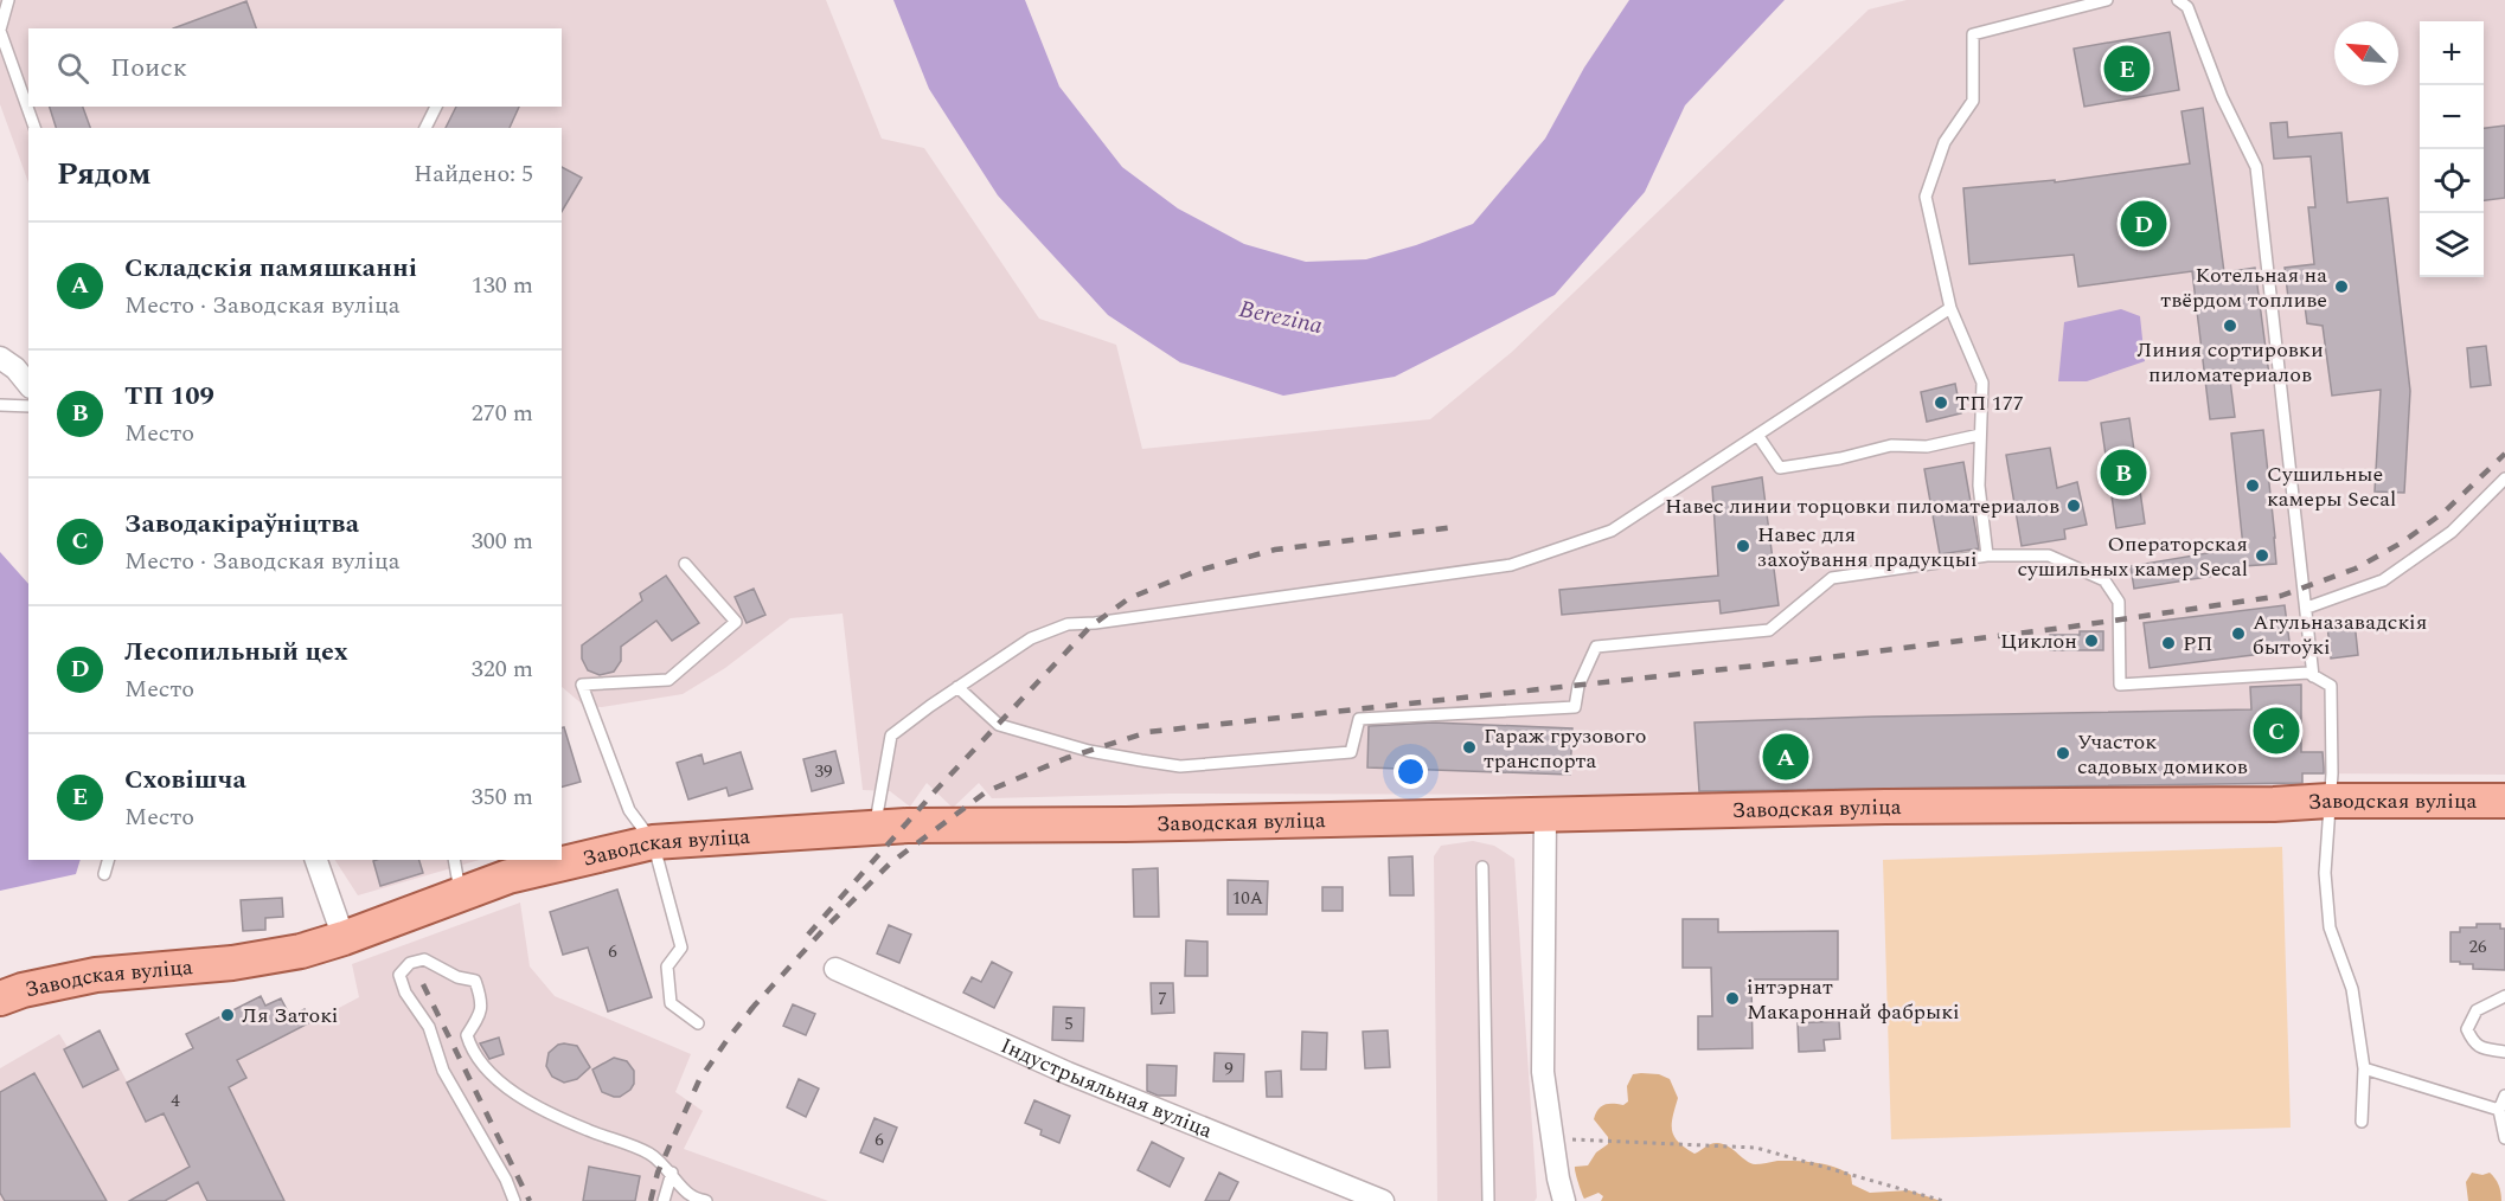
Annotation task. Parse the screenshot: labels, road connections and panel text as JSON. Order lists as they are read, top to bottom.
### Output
{
  "streets": {
    "main road": ["Заводская вуліца"],
    "street": ["Індустрыяльная вуліца"]
  },
  "water": ["Berezina"],
  "places": [
    "Котельная на твёрдом топливе",
    "Линия сортировки пиломатериалов",
    "ТП 177",
    "Сушильные камеры Secal",
    "Навес линии торцовки пиломатериалов",
    "Навес для захоўвання прадукцыі",
    "Операторская сушильных камер Secal",
    "Агульназавадскія бытоўкі",
    "Циклон",
    "РП",
    "Гараж грузового транспорта",
    "Участок садовых домиков",
    "інтэрнат Макароннай фабрыкі",
    "Ля Затокі"
  ],
  "house_numbers": [
    "39",
    "10А",
    "26",
    "6",
    "7",
    "5",
    "9",
    "4",
    "6"
  ],
  "north": "top left",
  "page": {
    "map_buttons": ["+", "−"],
    "search": "Поиск",
    "pins": [
      "E",
      "D",
      "B",
      "C",
      "A"
    ],
    "heading": ["Рядом", "Найдено: 5"],
    "list": [
      {
        "mark": "A",
        "name": "Складскія памяшканні",
        "note": "Место · Заводская вуліца",
        "value": "130 m"
      },
      {
        "mark": "B",
        "name": "ТП 109",
        "note": "Место",
        "value": "270 m"
      },
      {
        "mark": "C",
        "name": "Заводакіраўніцтва",
        "note": "Место · Заводская вуліца",
        "value": "300 m"
      },
      {
        "mark": "D",
        "name": "Лесопильный цех",
        "note": "Место",
        "value": "320 m"
      },
      {
        "mark": "E",
        "name": "Сховішча",
        "note": "Место",
        "value": "350 m"
      }
    ]
  }
}
